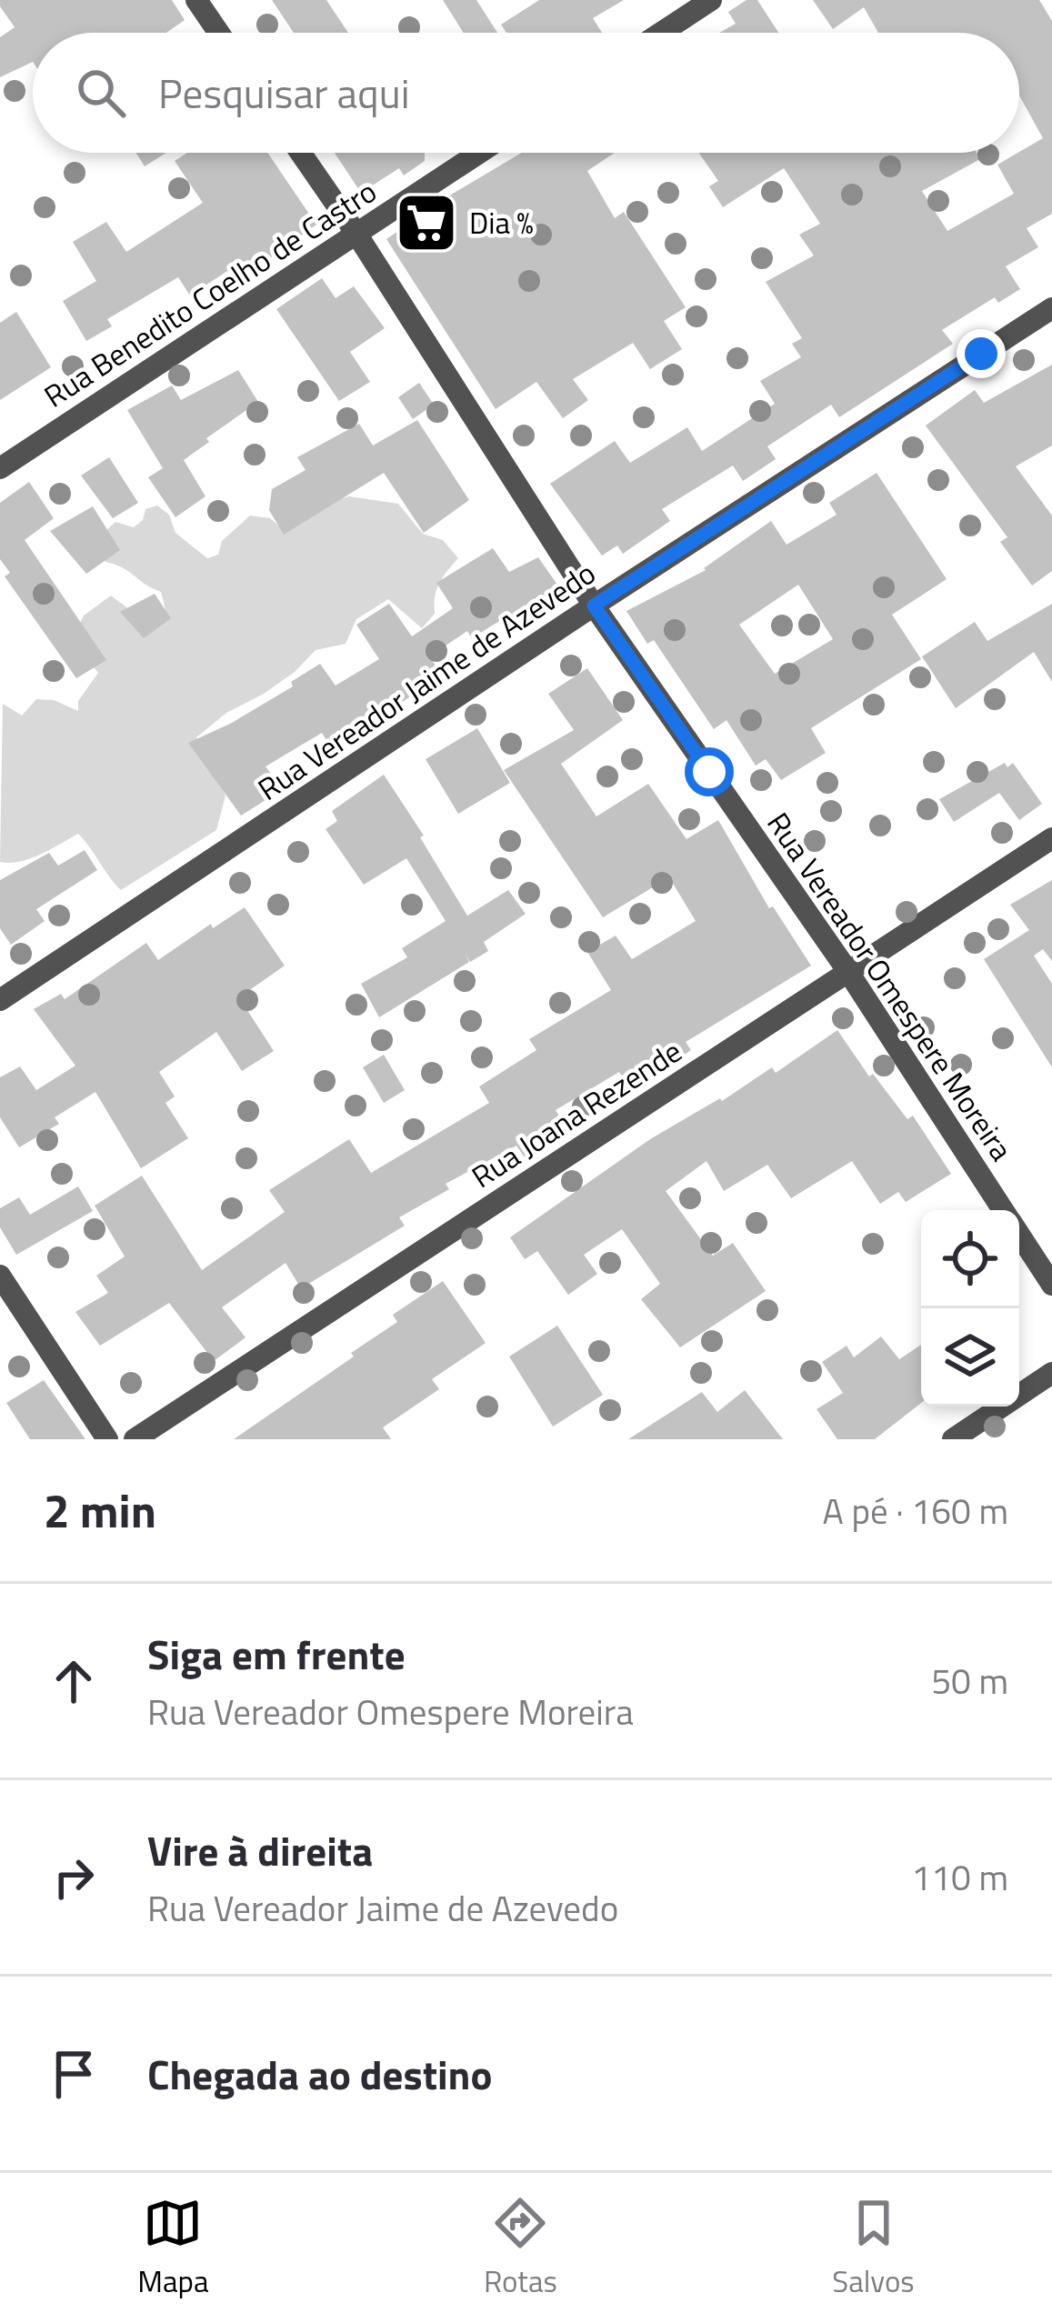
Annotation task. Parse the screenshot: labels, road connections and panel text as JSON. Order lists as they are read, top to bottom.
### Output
{
  "streets": {
    "street": [
      "Rua Benedito Coelho de Castro",
      "Rua Vereador Jaime de Azevedo",
      "Rua Vereador Omespere Moreira",
      "Rua Joana Rezende"
    ]
  },
  "crossings": [
    ["Rua Benedito Coelho de Castro", "Rua Vereador Omespere Moreira"],
    ["Rua Vereador Jaime de Azevedo", "Rua Vereador Omespere Moreira"],
    ["Rua Vereador Omespere Moreira", "Rua Joana Rezende"]
  ],
  "places": {
    "supermarket": ["Dia %"]
  },
  "page": {
    "search": "Pesquisar aqui",
    "heading": ["2 min", "A pé · 160 m"],
    "list": [
      ["Siga em frente", "Rua Vereador Omespere Moreira", "50 m"],
      ["Vire à direita", "Rua Vereador Jaime de Azevedo", "110 m"],
      "Chegada ao destino"
    ],
    "nav": ["Mapa", "Rotas", "Salvos"]
  }
}
